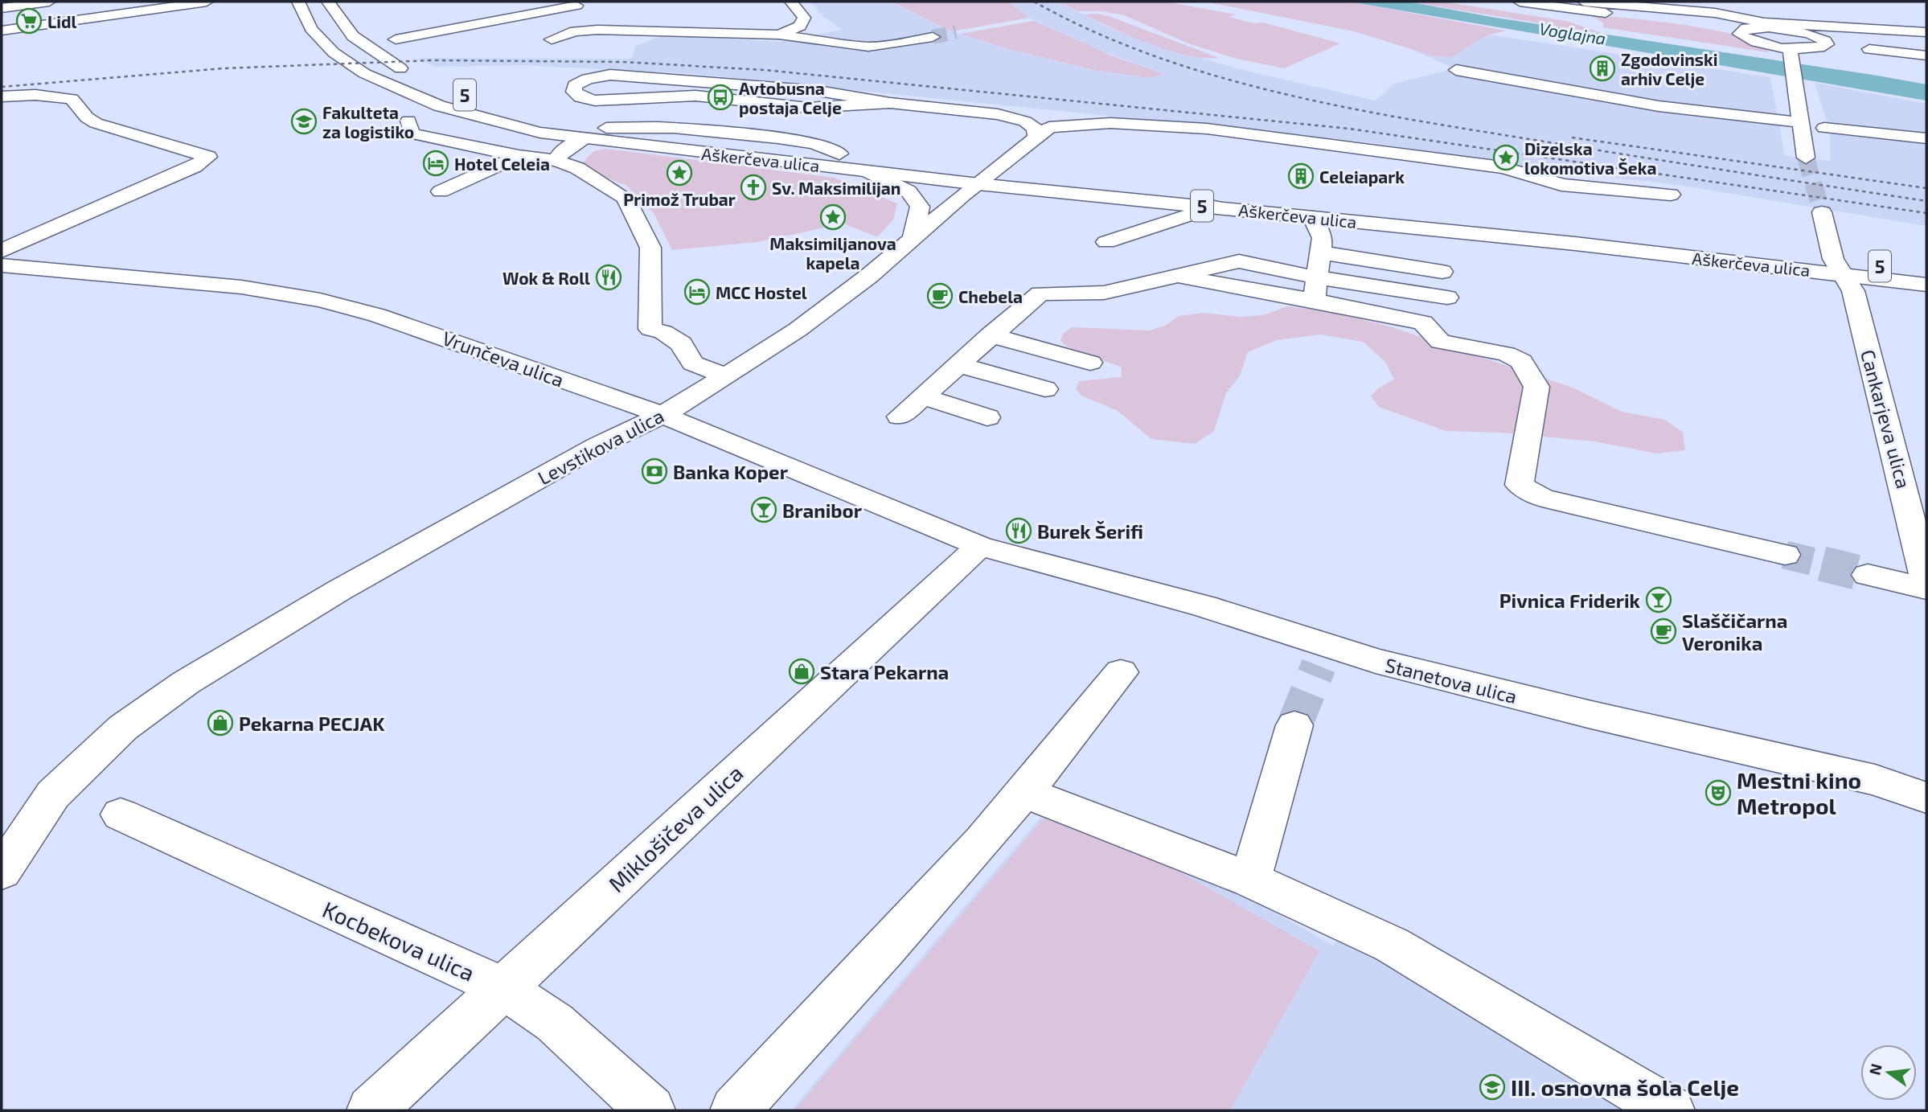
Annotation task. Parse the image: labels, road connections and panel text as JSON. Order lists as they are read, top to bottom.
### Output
{
  "streets": {
    "street": [
      "5",
      "Aškerčeva ulica",
      "Vrunčeva ulica",
      "Cankarjeva ulica",
      "Levstikova ulica",
      "Stanetova ulica",
      "Miklošičeva ulica",
      "Kocbekova ulica"
    ]
  },
  "crossings": [
    ["5", "Aškerčeva ulica"],
    ["5", "Cankarjeva ulica"],
    ["Aškerčeva ulica", "Cankarjeva ulica"],
    ["Aškerčeva ulica", "Levstikova ulica"],
    ["Vrunčeva ulica", "Levstikova ulica"],
    ["Vrunčeva ulica", "Stanetova ulica"],
    ["Vrunčeva ulica", "Miklošičeva ulica"],
    ["Stanetova ulica", "Miklošičeva ulica"],
    ["Miklošičeva ulica", "Kocbekova ulica"]
  ],
  "water": ["Voglajna"],
  "places": {
    "supermarket": ["Lidl"],
    "building": ["Zgodovinski arhiv Celje", "Celeiapark"],
    "bus stop": ["Avtobusna postaja Celje"],
    "school or university": ["Fakulteta za logistiko", "III. osnovna šola Celje"],
    "place": ["Dizelska lokomotiva Šeka", "Primož Trubar", "Maksimiljanova kapela"],
    "hotel": ["Hotel Celeia", "MCC Hostel"],
    "church": ["Sv. Maksimilijan"],
    "restaurant": ["Wok & Roll", "Burek Šerifi"],
    "cafe": ["Chebela", "Slaščičarna Veronika"],
    "bank": ["Banka Koper"],
    "bar": ["Branibor", "Pivnica Friderik"],
    "shop": ["Stara Pekarna", "Pekarna PECJAK"],
    "theatre": ["Mestni kino Metropol"]
  },
  "north": "left"
}
